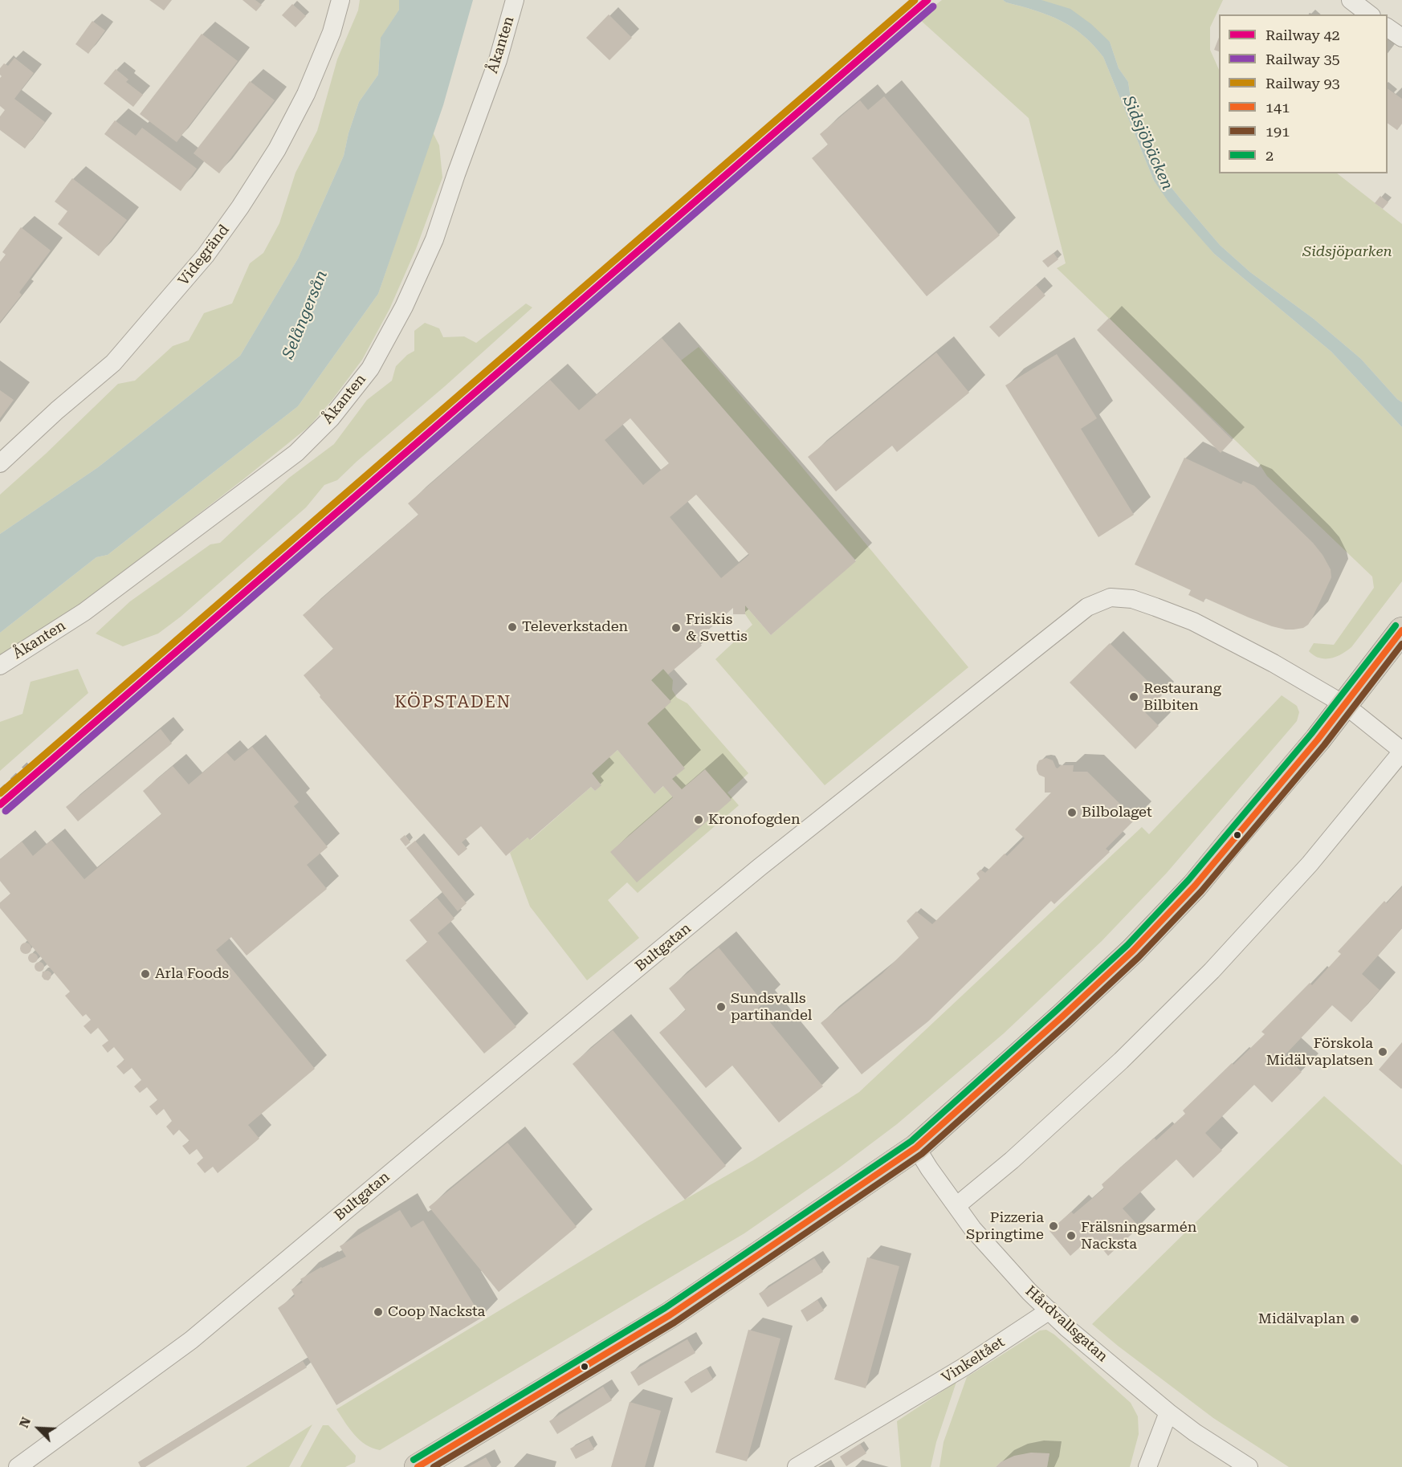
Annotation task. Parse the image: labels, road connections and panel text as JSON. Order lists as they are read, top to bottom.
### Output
{
  "streets": {
    "street": [
      "Åkanten",
      "Videgränd",
      "Bultgatan",
      "Hårdvallsgatan",
      "Vinkeltået"
    ]
  },
  "crossings": [
    ["Hårdvallsgatan", "Vinkeltået"]
  ],
  "districts": ["KÖPSTADEN"],
  "water": ["Sidsjöbäcken", "Selångersån"],
  "parks": ["Sidsjöparken"],
  "places": [
    "Televerkstaden",
    "Friskis & Svettis",
    "Restaurang Bilbiten",
    "Bilbolaget",
    "Kronofogden",
    "Arla Foods",
    "Sundsvalls partihandel",
    "Förskola Midälvaplatsen",
    "Pizzeria Springtime",
    "Frälsningsarmén Nacksta",
    "Coop Nacksta",
    "Midälvaplan"
  ],
  "lines": [
    "rail line 42",
    "rail line 93",
    "rail line 35",
    "transit line 2",
    "transit line 141",
    "transit line 191"
  ],
  "legend": [
    "Railway 42",
    "Railway 35",
    "Railway 93",
    "141",
    "191",
    "2"
  ],
  "north": "top left"
}
